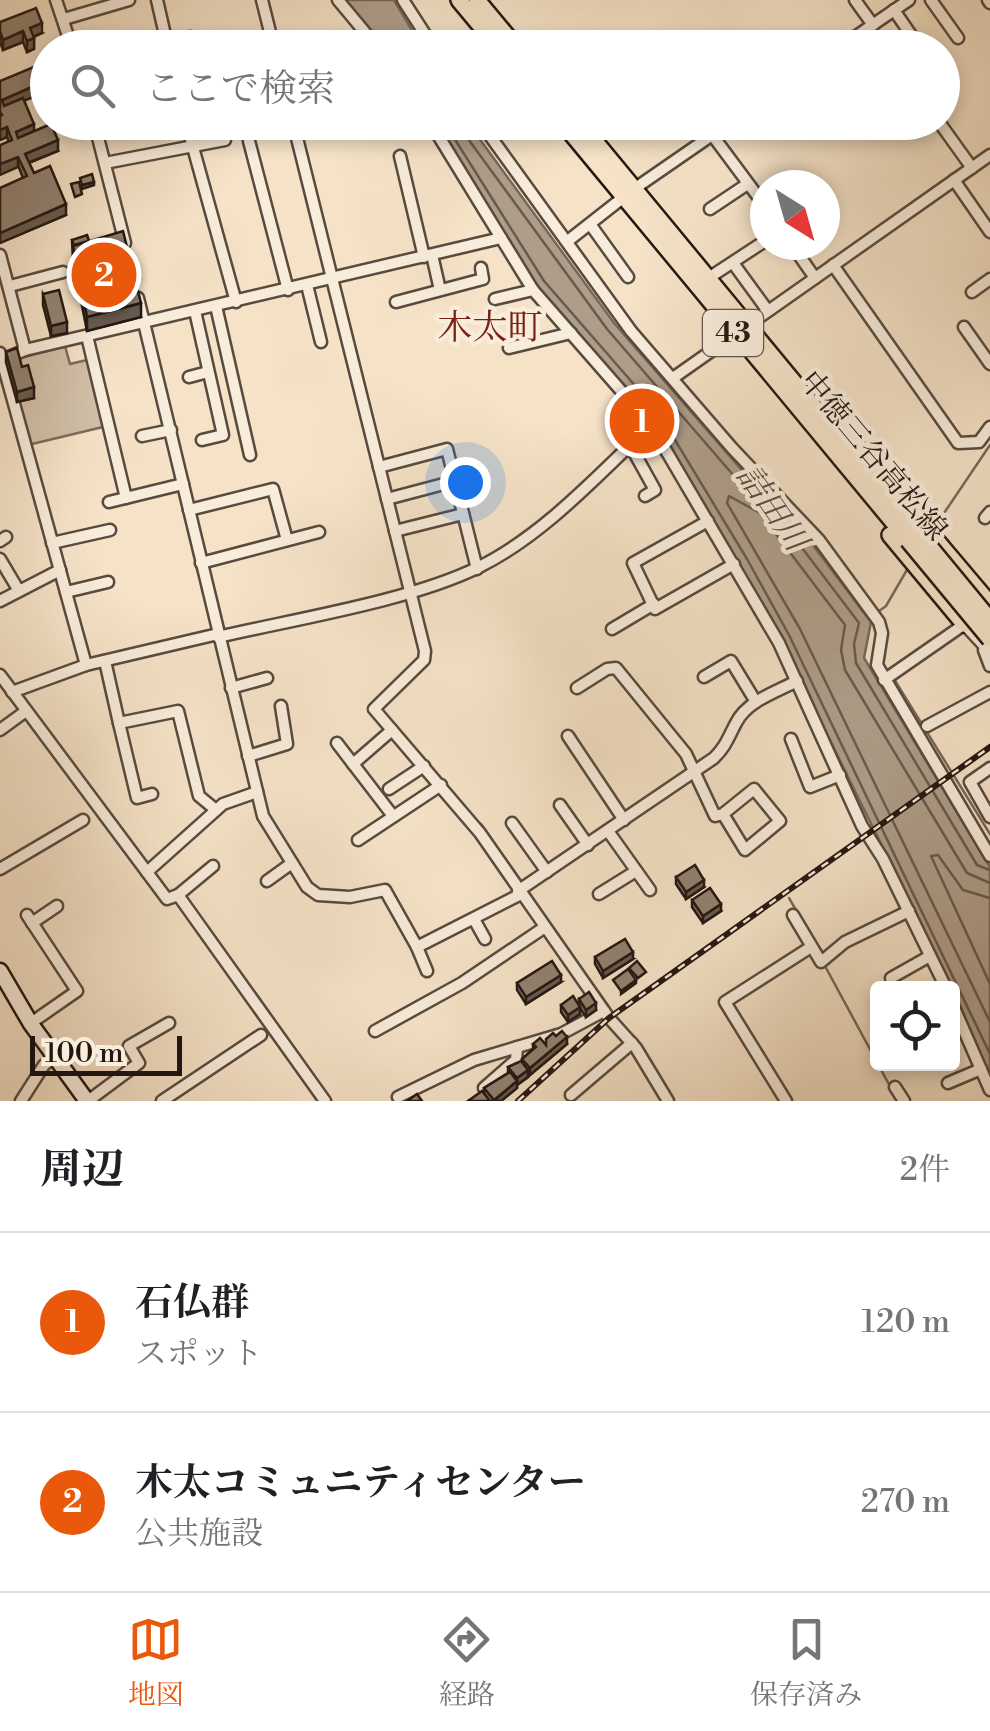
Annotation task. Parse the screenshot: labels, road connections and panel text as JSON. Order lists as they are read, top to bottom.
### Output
{
  "streets": {
    "main road": ["43", "中徳三谷高松線"]
  },
  "districts": ["木太町"],
  "water": ["詰田川"],
  "scale_bar": "100 m",
  "north": "bottom right",
  "page": {
    "search": "ここで検索",
    "pins": ["2", "1"],
    "scale": "100 m",
    "heading": ["周辺", "2件"],
    "list": [
      {
        "mark": "1",
        "name": "石仏群",
        "note": "スポット",
        "value": "120 m"
      },
      {
        "mark": "2",
        "name": "木太コミュニティセンター",
        "note": "公共施設",
        "value": "270 m"
      }
    ],
    "nav": ["地図", "経路", "保存済み"]
  }
}
